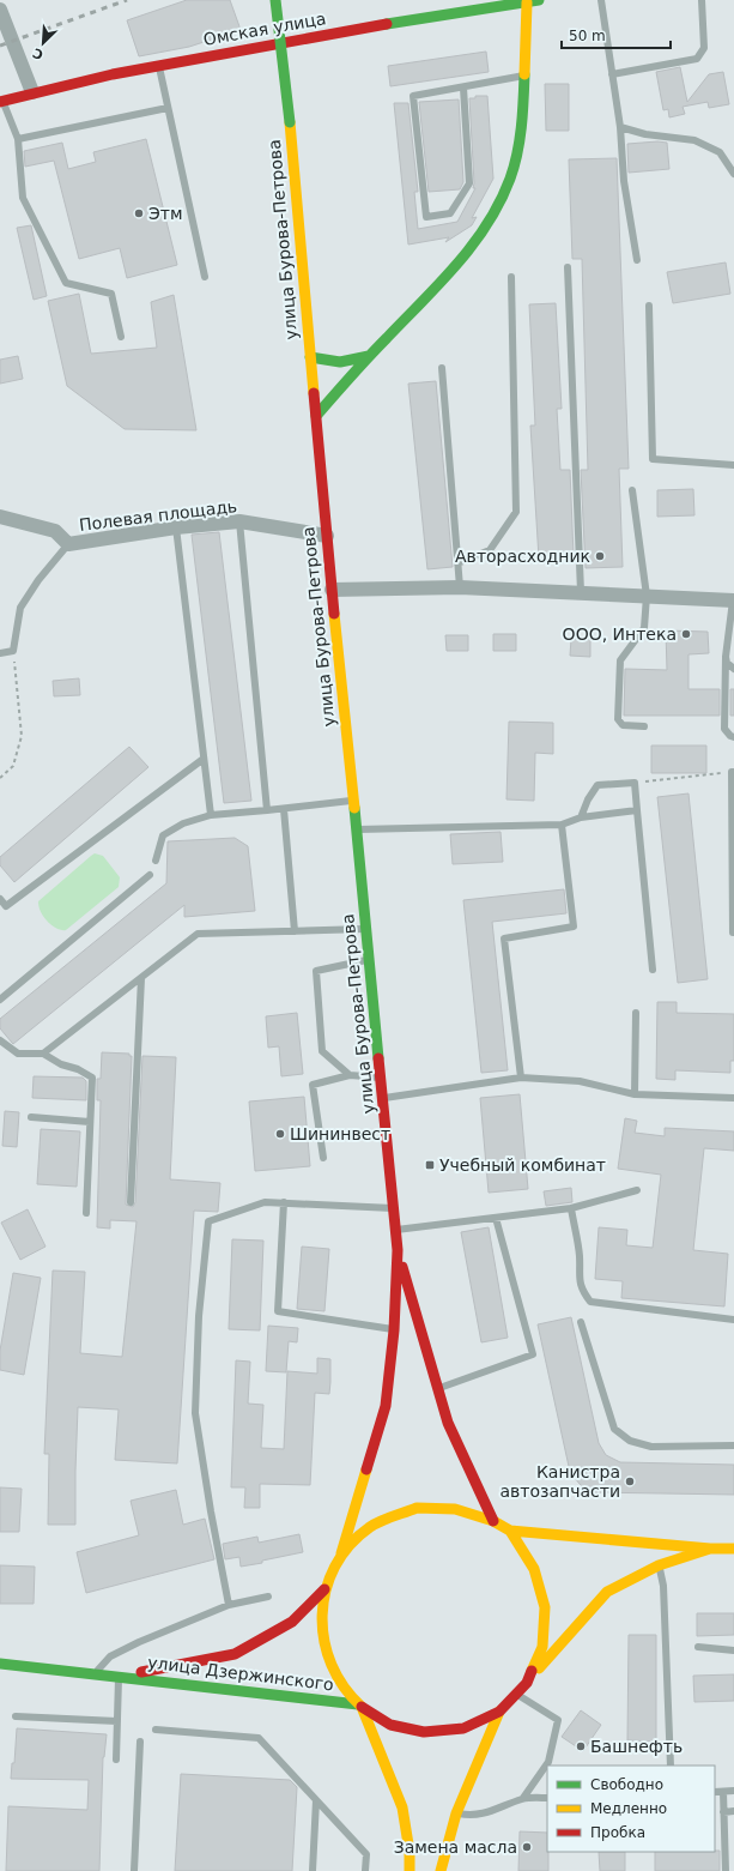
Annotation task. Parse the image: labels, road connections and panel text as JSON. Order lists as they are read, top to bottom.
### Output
{
  "streets": {
    "main road": ["Омская улица", "улица Бурова-Петрова", "улица Дзержинского"],
    "street": ["Полевая площадь"]
  },
  "crossings": [
    ["улица Бурова-Петрова", "Полевая площадь"]
  ],
  "places": {
    "other": [
      "Этм",
      "Авторасходник",
      "ООО, Интека",
      "Шининвест",
      "Канистра автозапчасти",
      "Башнефть",
      "Замена масла"
    ],
    "transit": ["Учебный комбинат"]
  },
  "legend": ["Свободно", "Медленно", "Пробка"],
  "scale_bar": "50 m",
  "north": "bottom left"
}
